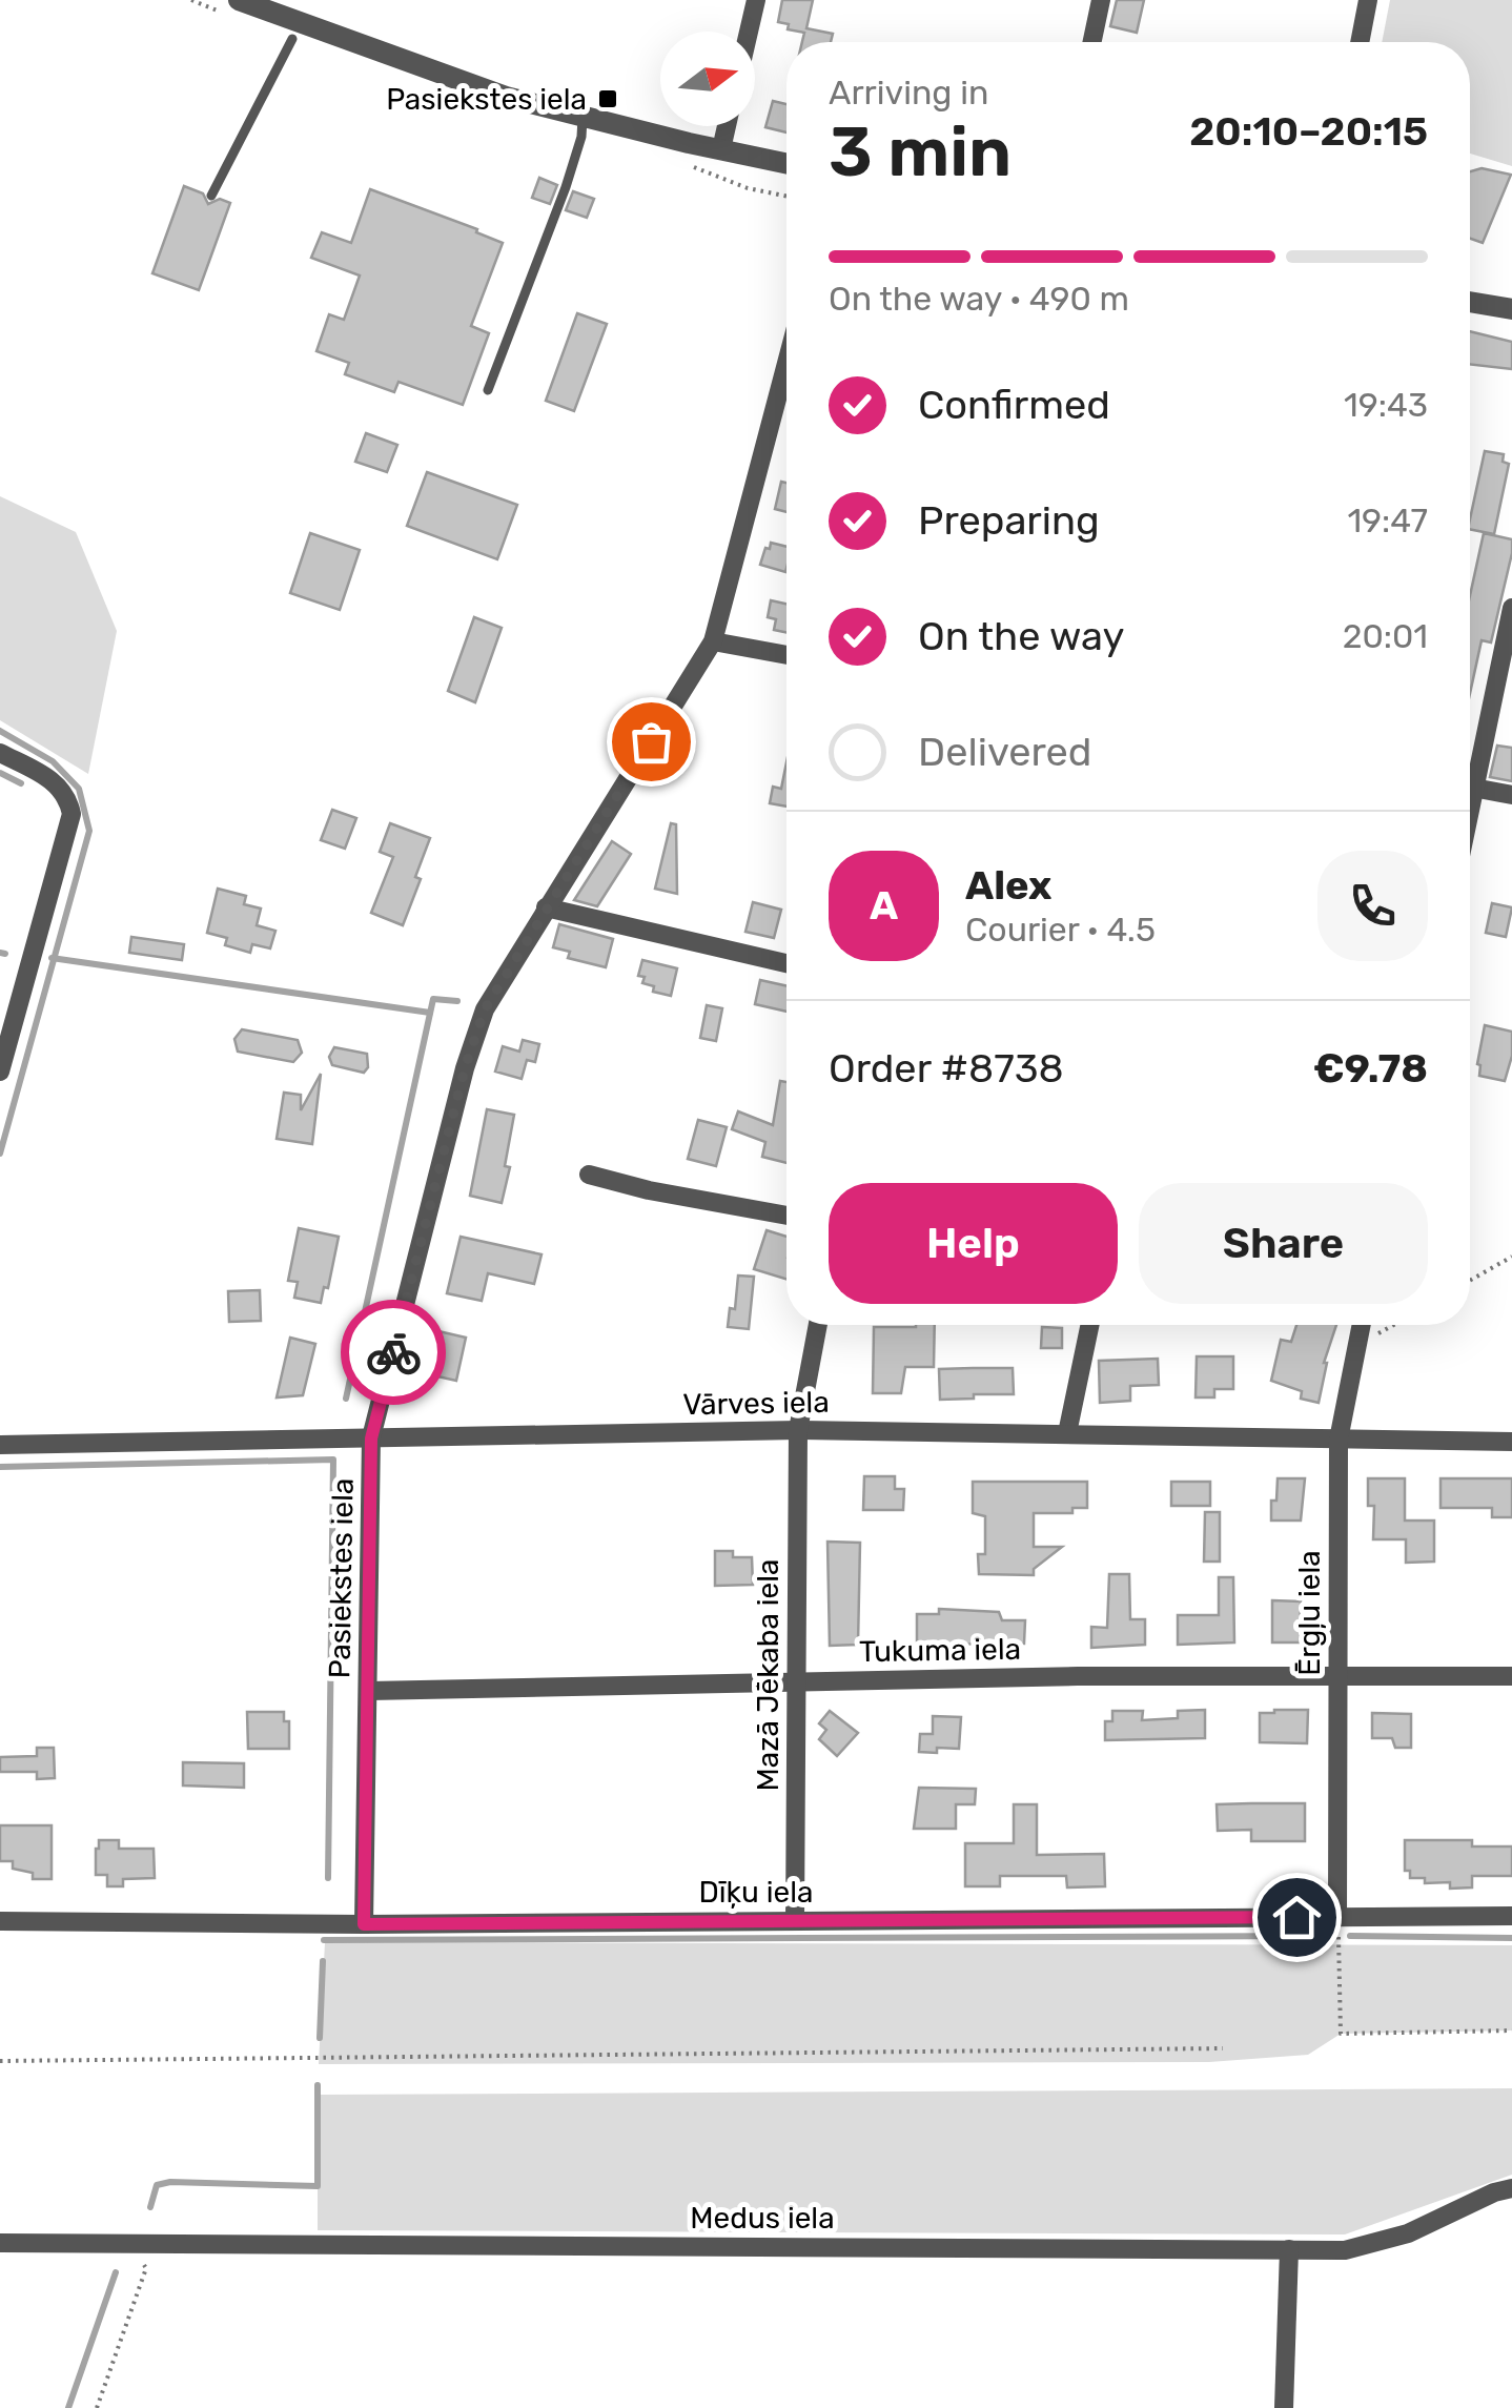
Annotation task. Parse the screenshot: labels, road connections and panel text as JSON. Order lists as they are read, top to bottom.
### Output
{
  "streets": {
    "street": [
      "Vārves iela",
      "Pasiekstes iela",
      "Ērgļu iela",
      "Tukuma iela",
      "Mazā Jēkaba iela",
      "Dīķu iela",
      "Medus iela"
    ]
  },
  "crossings": [
    ["Vārves iela", "Pasiekstes iela"],
    ["Vārves iela", "Ērgļu iela"],
    ["Vārves iela", "Mazā Jēkaba iela"],
    ["Pasiekstes iela", "Tukuma iela"],
    ["Pasiekstes iela", "Dīķu iela"],
    ["Ērgļu iela", "Tukuma iela"],
    ["Ērgļu iela", "Dīķu iela"],
    ["Tukuma iela", "Mazā Jēkaba iela"],
    ["Mazā Jēkaba iela", "Dīķu iela"]
  ],
  "places": {
    "transit": ["Pasiekstes iela"]
  },
  "north": "right",
  "page": {
    "heading": ["3 min", "Arriving in", "20:10–20:15"],
    "panel": [
      "Alex",
      "Courier · 4.5",
      "Order #8738",
      "€9.78"
    ],
    "bar": "On the way · 490 m",
    "list": [
      ["Confirmed", "19:43"],
      ["Preparing", "19:47"],
      ["On the way", "20:01"],
      "Delivered"
    ],
    "round": "A",
    "buttons": ["Help", "Share"]
  }
}
